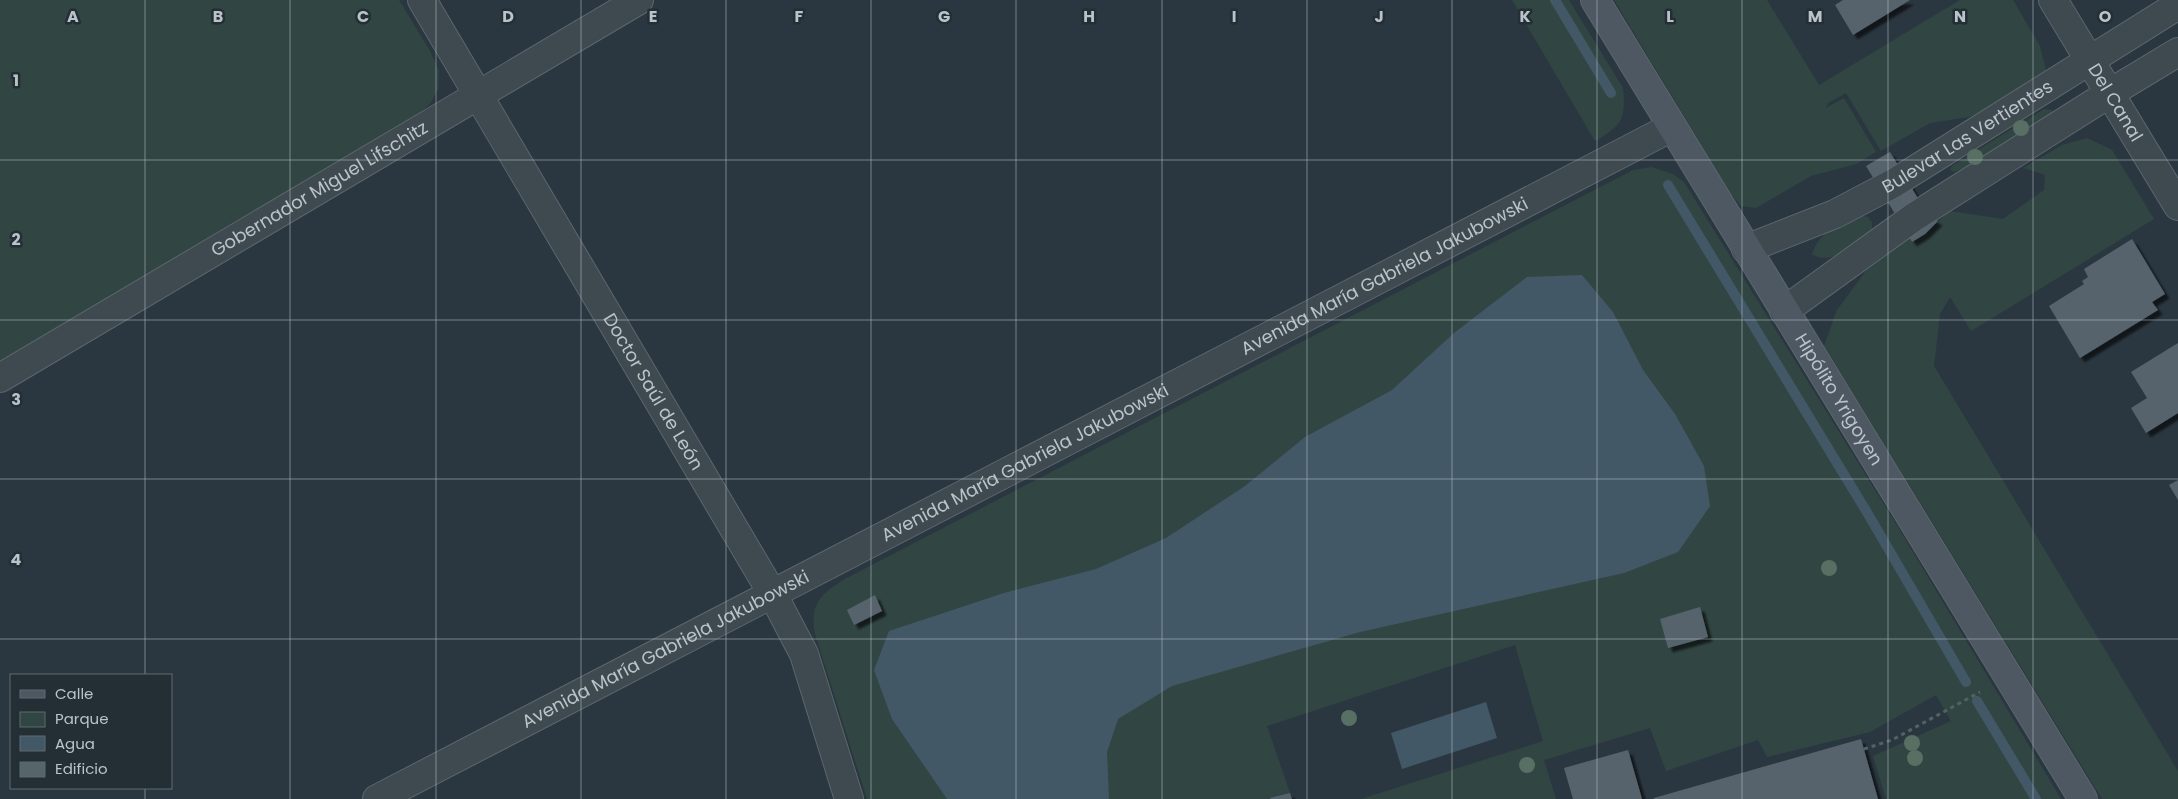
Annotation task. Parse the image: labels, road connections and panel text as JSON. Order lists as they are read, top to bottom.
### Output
{
  "streets": {
    "main road": ["Hipólito Yrigoyen"],
    "street": [
      "Del Canal",
      "Bulevar Las Vertientes",
      "Gobernador Miguel Lifschitz",
      "Avenida María Gabriela Jakubowski",
      "Doctor Saúl de León"
    ]
  },
  "crossings": [
    ["Del Canal", "Bulevar Las Vertientes"],
    ["Bulevar Las Vertientes", "Hipólito Yrigoyen"],
    ["Gobernador Miguel Lifschitz", "Doctor Saúl de León"],
    ["Avenida María Gabriela Jakubowski", "Doctor Saúl de León"],
    ["Avenida María Gabriela Jakubowski", "Hipólito Yrigoyen"]
  ],
  "legend": [
    "Calle",
    "Parque",
    "Agua",
    "Edificio"
  ],
  "grid": {
    "columns": [
      "A",
      "B",
      "C",
      "D",
      "E",
      "F",
      "G",
      "H",
      "I",
      "J",
      "K",
      "L",
      "M",
      "N",
      "O"
    ],
    "rows": [
      "1",
      "2",
      "3",
      "4"
    ]
  }
}
